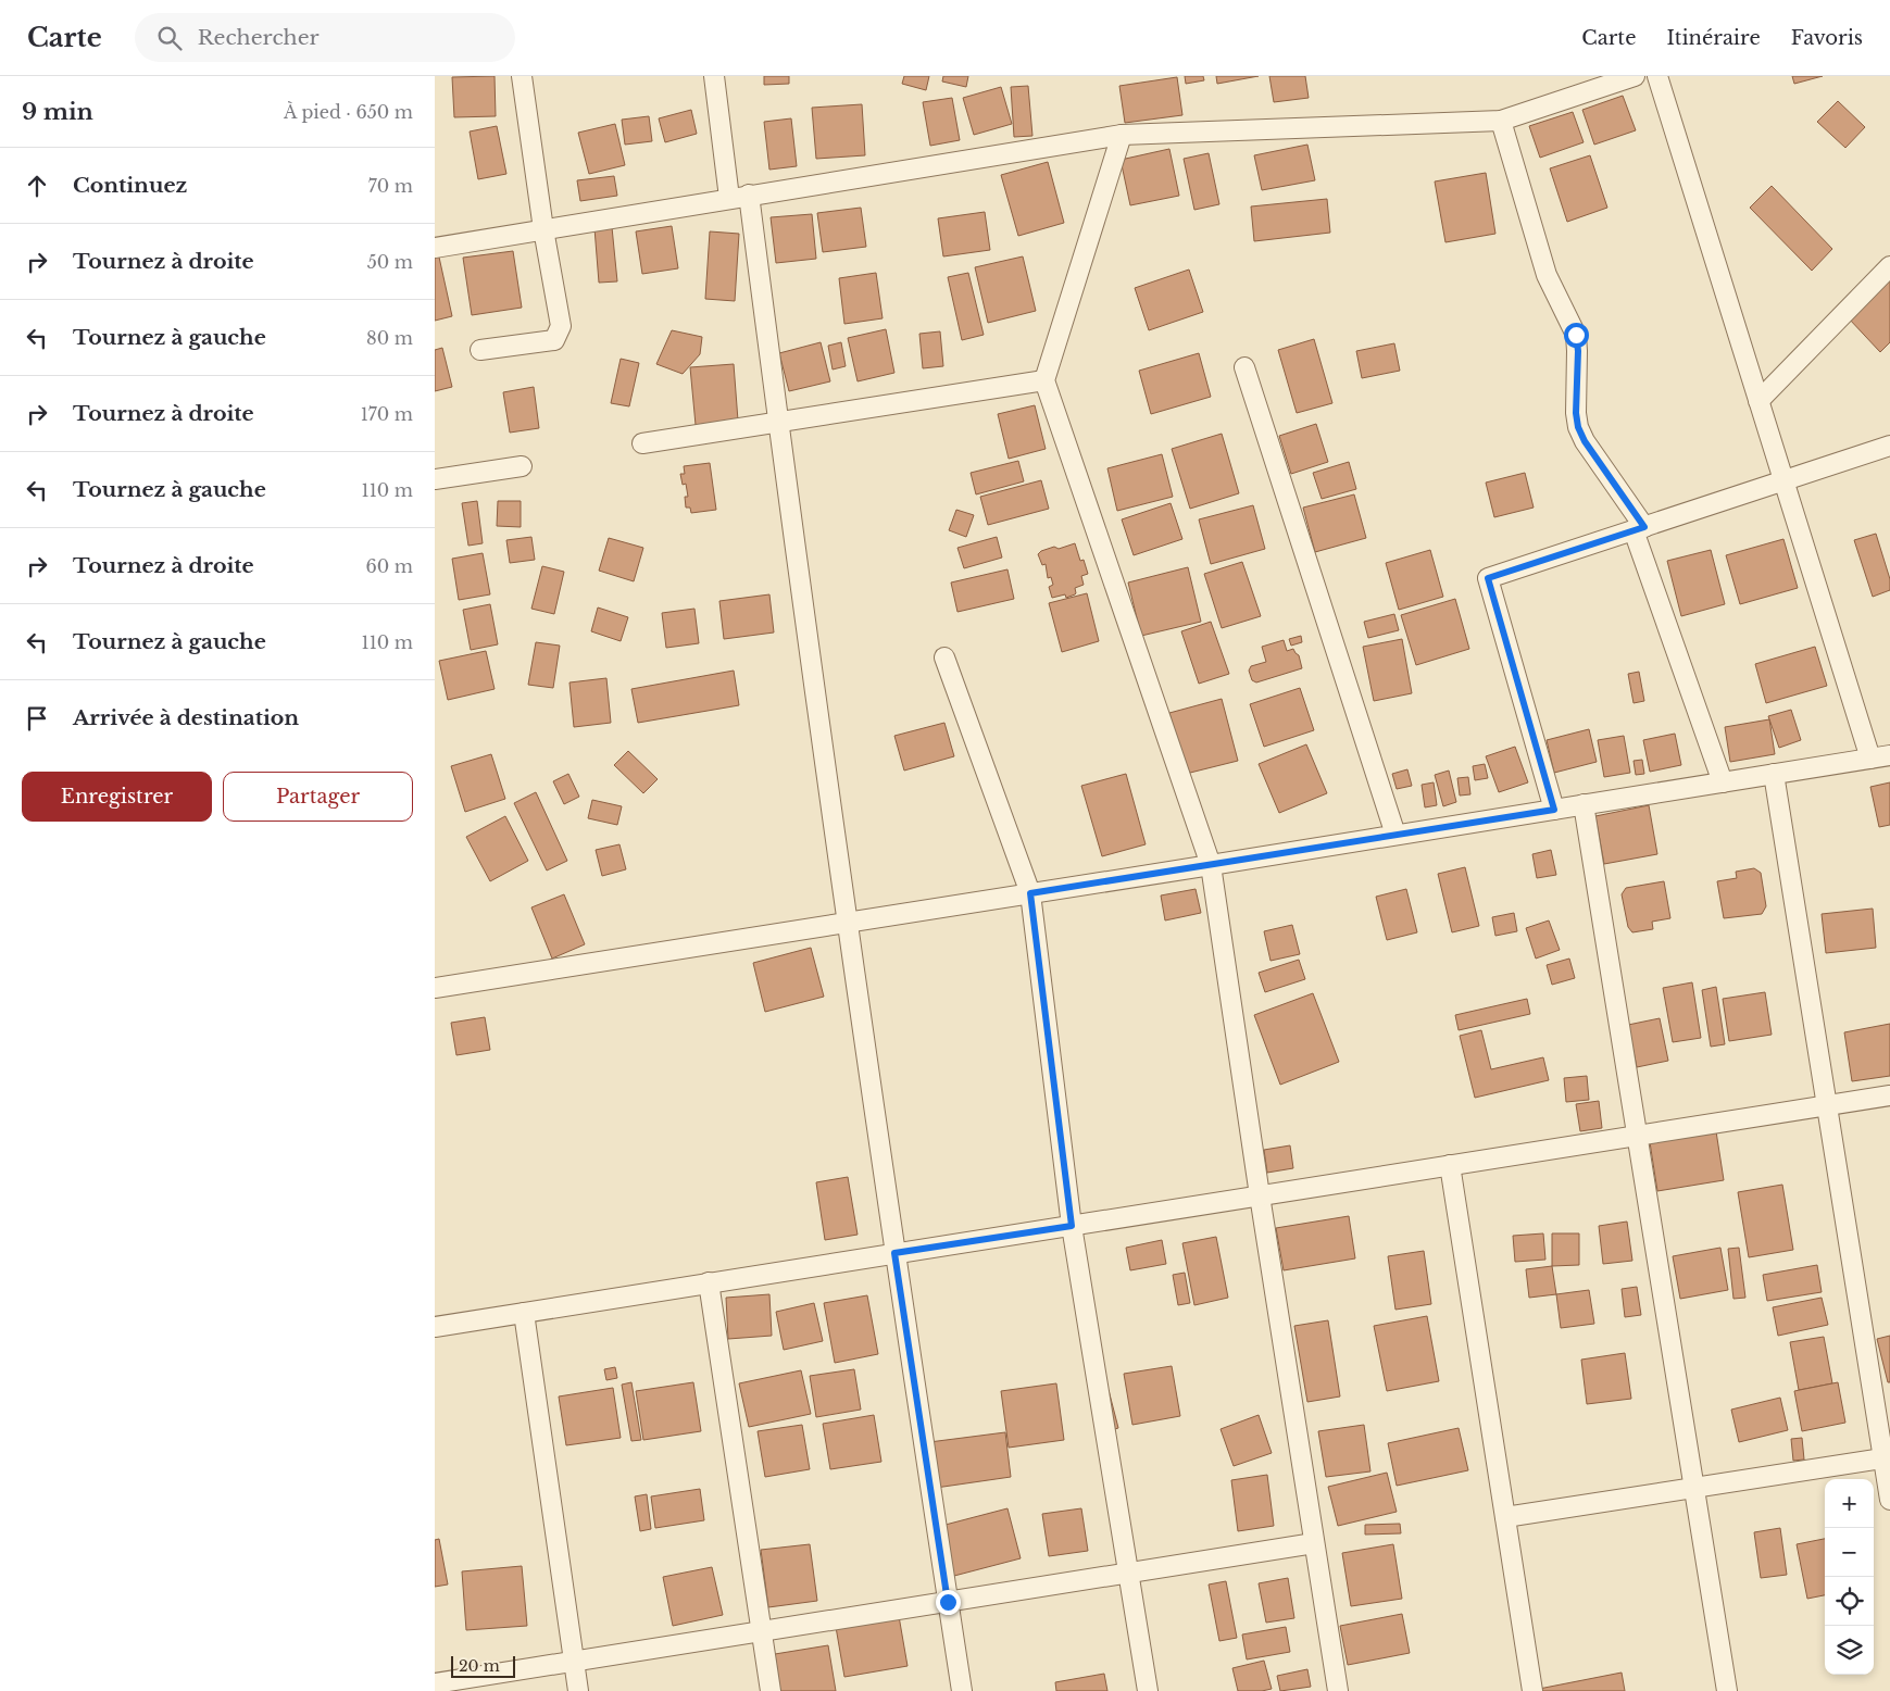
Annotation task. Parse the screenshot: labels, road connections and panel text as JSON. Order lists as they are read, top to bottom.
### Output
{
  "scale_bar": "20 m",
  "page": {
    "header": "Carte",
    "search": "Rechercher",
    "nav": ["Carte", "Itinéraire", "Favoris"],
    "heading": ["9 min", "À pied · 650 m"],
    "list": [
      ["Continuez", "70 m"],
      ["Tournez à droite", "50 m"],
      ["Tournez à gauche", "80 m"],
      ["Tournez à droite", "170 m"],
      ["Tournez à gauche", "110 m"],
      ["Tournez à droite", "60 m"],
      ["Tournez à gauche", "110 m"],
      "Arrivée à destination"
    ],
    "buttons": ["Enregistrer", "Partager"],
    "map_buttons": ["+", "−"],
    "scale": "20 m"
  }
}
